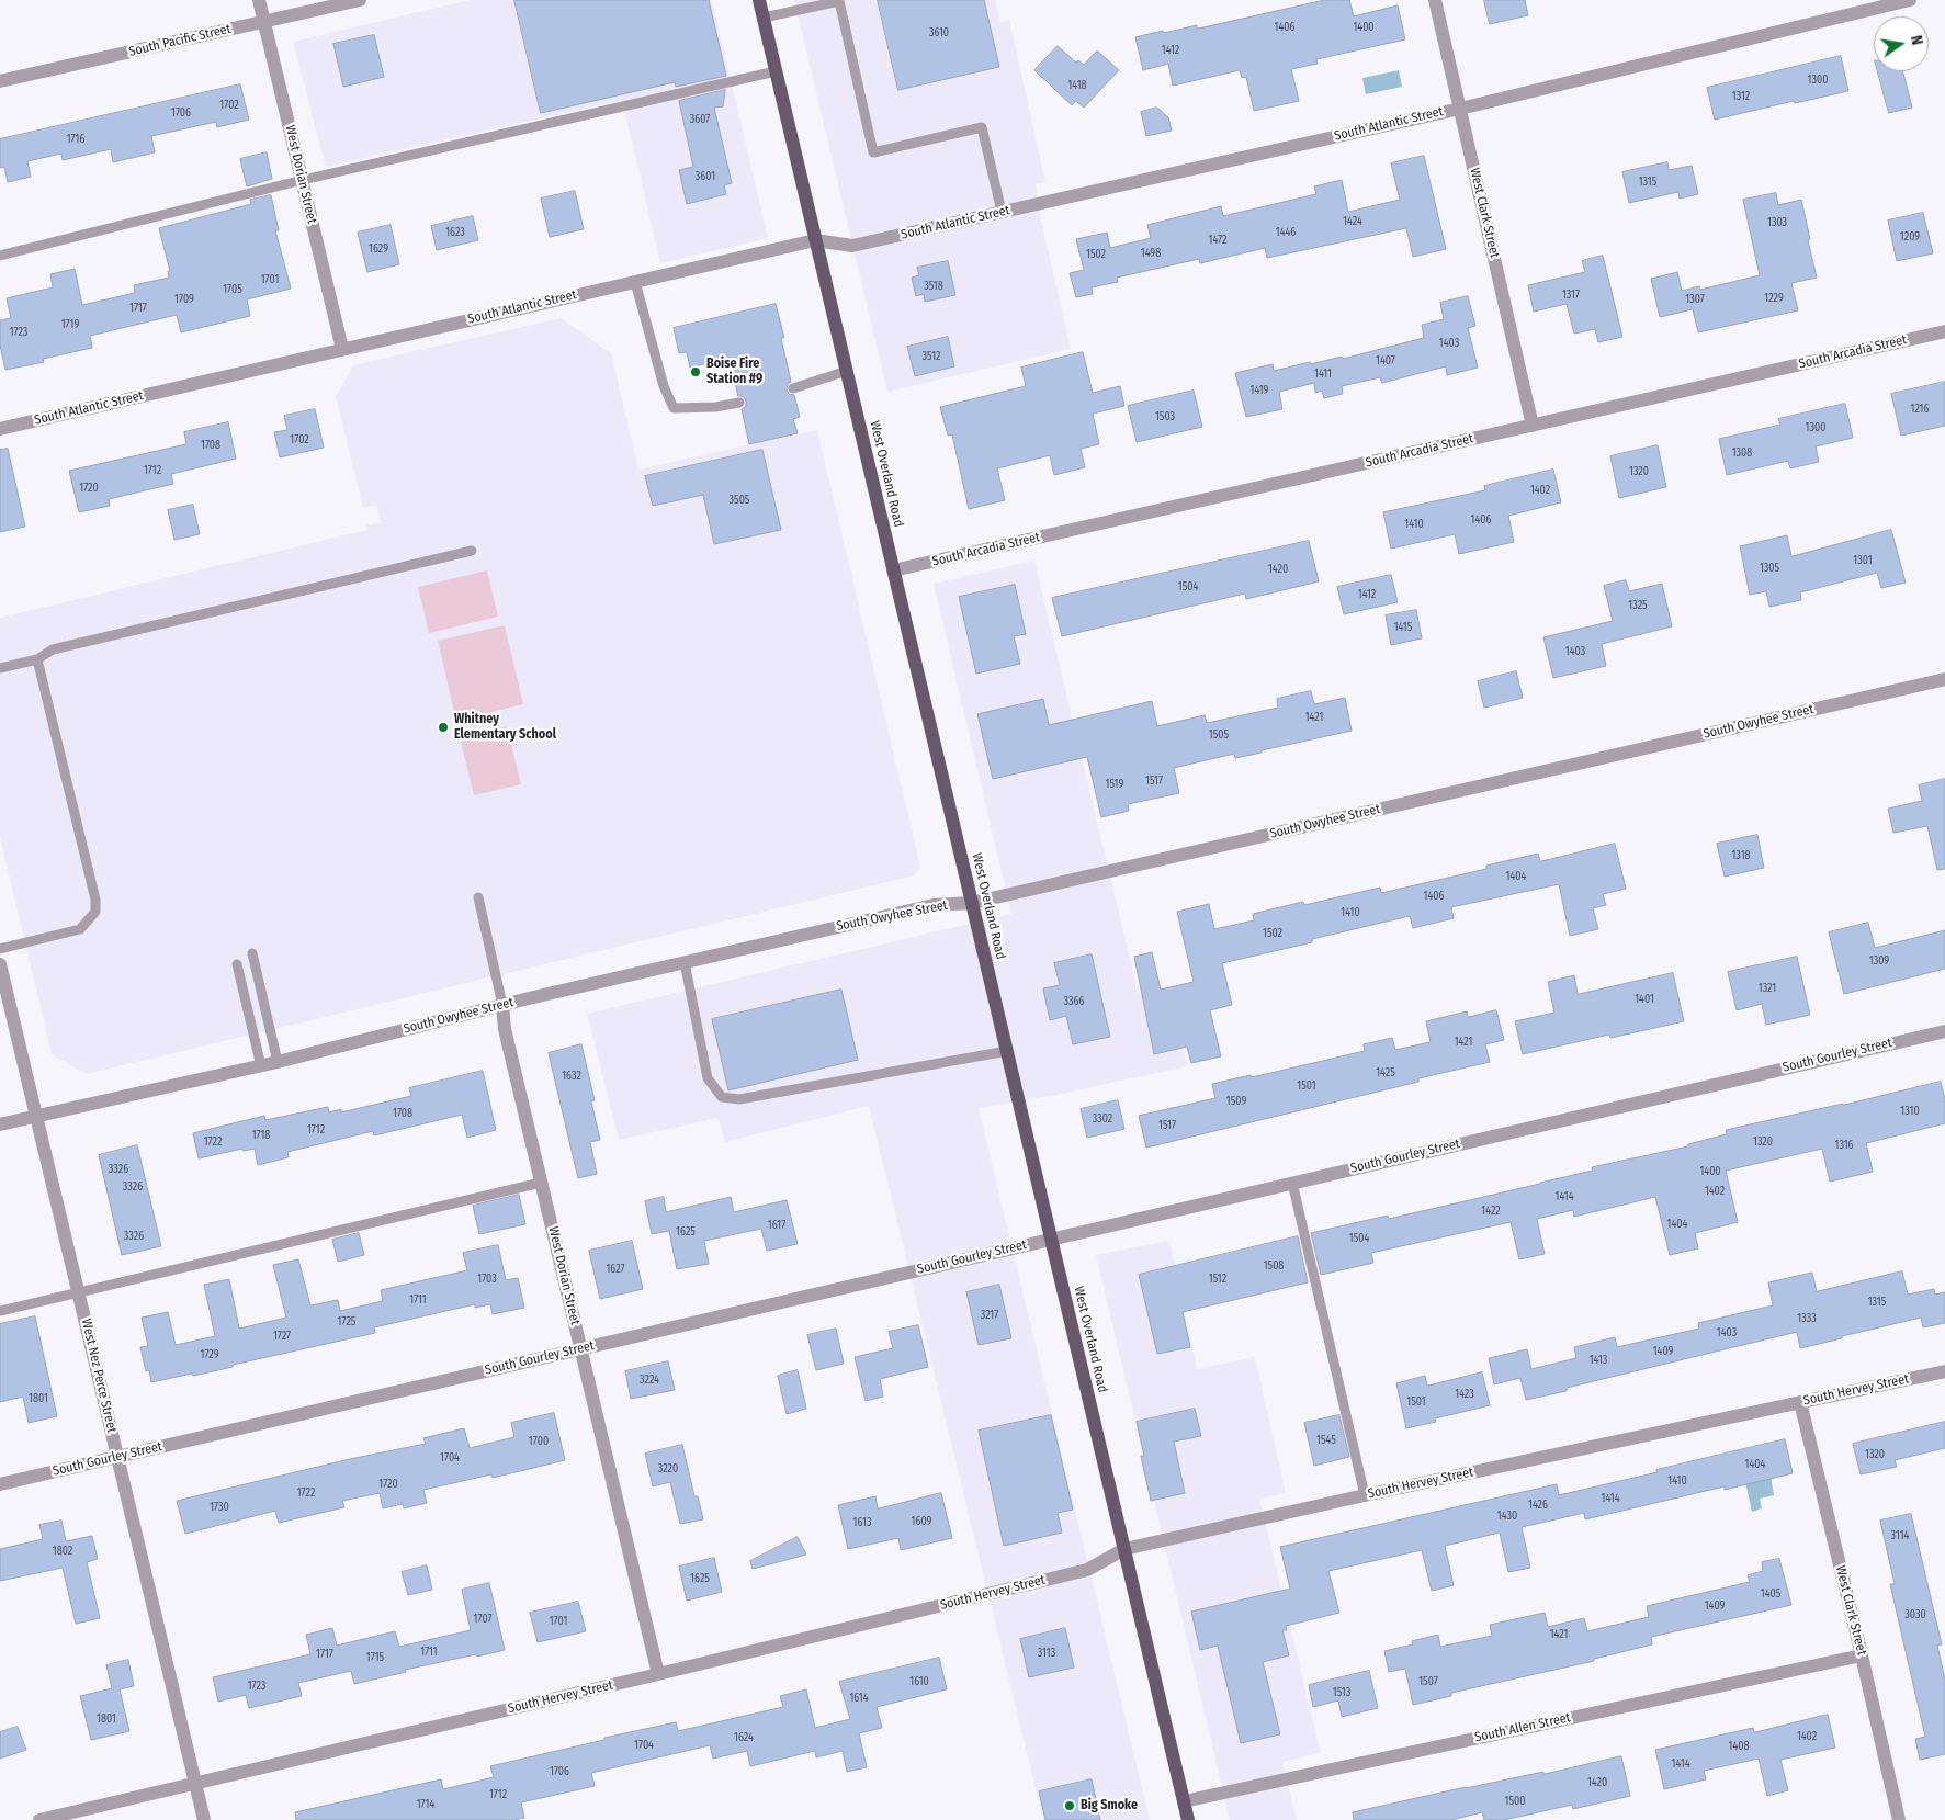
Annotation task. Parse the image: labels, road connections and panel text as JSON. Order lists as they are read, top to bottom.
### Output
{
  "streets": {
    "main road": ["West Overland Road"],
    "street": [
      "South Pacific Street",
      "South Atlantic Street",
      "West Dorian Street",
      "West Clark Street",
      "South Arcadia Street",
      "South Owyhee Street",
      "South Gourley Street",
      "West Nez Perce Street",
      "South Hervey Street",
      "South Allen Street"
    ]
  },
  "crossings": [
    ["South Pacific Street", "West Dorian Street"],
    ["South Atlantic Street", "West Dorian Street"],
    ["South Atlantic Street", "West Clark Street"],
    ["South Atlantic Street", "West Overland Road"],
    ["West Dorian Street", "South Owyhee Street"],
    ["West Dorian Street", "South Gourley Street"],
    ["West Dorian Street", "South Hervey Street"],
    ["West Clark Street", "South Arcadia Street"],
    ["West Clark Street", "South Hervey Street"],
    ["West Clark Street", "South Allen Street"],
    ["South Arcadia Street", "West Overland Road"],
    ["West Overland Road", "South Owyhee Street"],
    ["West Overland Road", "South Gourley Street"],
    ["West Overland Road", "South Hervey Street"],
    ["West Overland Road", "South Allen Street"],
    ["South Owyhee Street", "West Nez Perce Street"],
    ["South Gourley Street", "West Nez Perce Street"],
    ["West Nez Perce Street", "South Hervey Street"]
  ],
  "places": ["Boise Fire Station #9", "Whitney Elementary School", "Big Smoke"],
  "house_numbers": [
    "1406",
    "1400",
    "3610",
    "1412",
    "1300",
    "1418",
    "1312",
    "1702",
    "1706",
    "3607",
    "1716",
    "3601",
    "1315",
    "1424",
    "1303",
    "1623",
    "1446",
    "1209",
    "1472",
    "1629",
    "1498",
    "1502",
    "1701",
    "3518",
    "1705",
    "1317",
    "1229",
    "1709",
    "1307",
    "1717",
    "1719",
    "1723",
    "1403",
    "3512",
    "1407",
    "1411",
    "1419",
    "1216",
    "1503",
    "1300",
    "1702",
    "1708",
    "1308",
    "1712",
    "1320",
    "1720",
    "1402",
    "3505",
    "1406",
    "1410",
    "1301",
    "1305",
    "1420",
    "1504",
    "1412",
    "1325",
    "1415",
    "1403",
    "1421",
    "1505",
    "1517",
    "1519",
    "1318",
    "1404",
    "1406",
    "1410",
    "1502",
    "1309",
    "1321",
    "1401",
    "3366",
    "1421",
    "1425",
    "1632",
    "1501",
    "1509",
    "1310",
    "1708",
    "3302",
    "1517",
    "1712",
    "1718",
    "1722",
    "1320",
    "1316",
    "3326",
    "1400",
    "3326",
    "1402",
    "1414",
    "1422",
    "1404",
    "1617",
    "1625",
    "3326",
    "1504",
    "1508",
    "1627",
    "1703",
    "1512",
    "1711",
    "1315",
    "3217",
    "1333",
    "1725",
    "1403",
    "1727",
    "1409",
    "1729",
    "1413",
    "3224",
    "1423",
    "1801",
    "1501",
    "1545",
    "1700",
    "1320",
    "1704",
    "1404",
    "3220",
    "1410",
    "1720",
    "1722",
    "1414",
    "1426",
    "1730",
    "1430",
    "1609",
    "1613",
    "3114",
    "1802",
    "1625",
    "1405",
    "1409",
    "3030",
    "1707",
    "1701",
    "1421",
    "1711",
    "3113",
    "1717",
    "1715",
    "1610",
    "1507",
    "1723",
    "1513",
    "1614",
    "1801",
    "1402",
    "1624",
    "1704",
    "1408",
    "1414",
    "1706",
    "1420",
    "1712",
    "1500",
    "1714"
  ],
  "north": "right"
}
